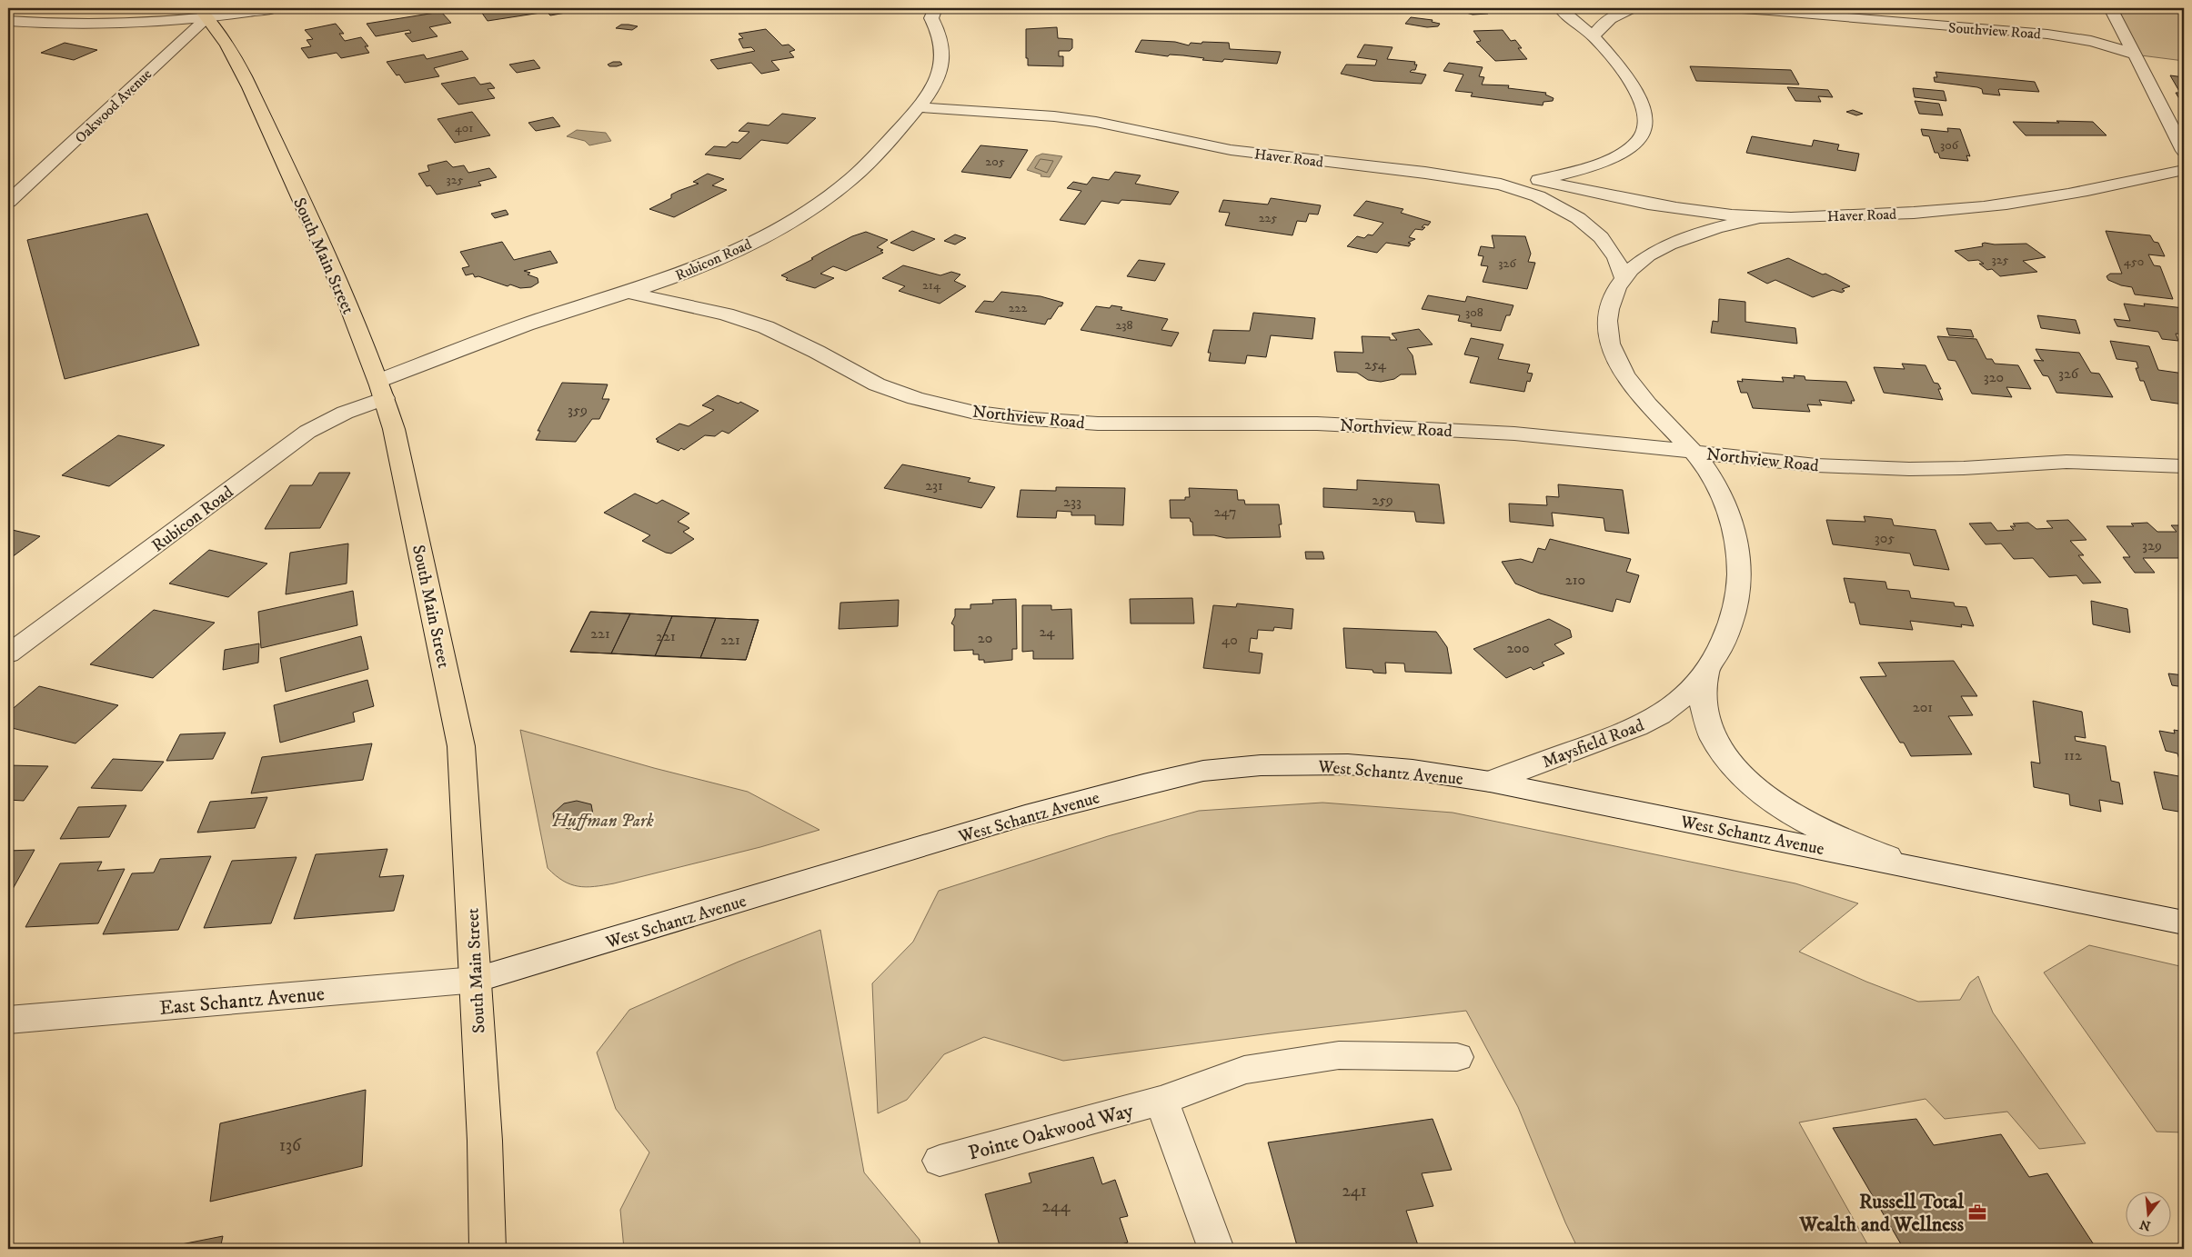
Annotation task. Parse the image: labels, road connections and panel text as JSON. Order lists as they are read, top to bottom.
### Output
{
  "streets": {
    "main road": ["South Main Street"],
    "street": [
      "Southview Road",
      "Oakwood Avenue",
      "Haver Road",
      "Rubicon Road",
      "Northview Road",
      "Maysfield Road",
      "West Schantz Avenue",
      "East Schantz Avenue",
      "Pointe Oakwood Way"
    ]
  },
  "crossings": [
    ["Oakwood Avenue", "South Main Street"],
    ["Haver Road", "Rubicon Road"],
    ["Haver Road", "Maysfield Road"],
    ["South Main Street", "Rubicon Road"],
    ["South Main Street", "West Schantz Avenue"],
    ["South Main Street", "East Schantz Avenue"],
    ["Rubicon Road", "Northview Road"],
    ["Northview Road", "Maysfield Road"],
    ["Maysfield Road", "West Schantz Avenue"],
    ["West Schantz Avenue", "East Schantz Avenue"]
  ],
  "parks": ["Huffman Park"],
  "places": {
    "office": ["Russell Total Wealth and Wellness"]
  },
  "house_numbers": [
    "401",
    "306",
    "205",
    "325",
    "225",
    "325",
    "450",
    "326",
    "214",
    "222",
    "308",
    "238",
    "254",
    "326",
    "320",
    "359",
    "231",
    "259",
    "233",
    "247",
    "305",
    "329",
    "210",
    "24",
    "221",
    "221",
    "20",
    "221",
    "40",
    "200",
    "201",
    "112",
    "136",
    "241",
    "244"
  ],
  "north": "bottom"
}
